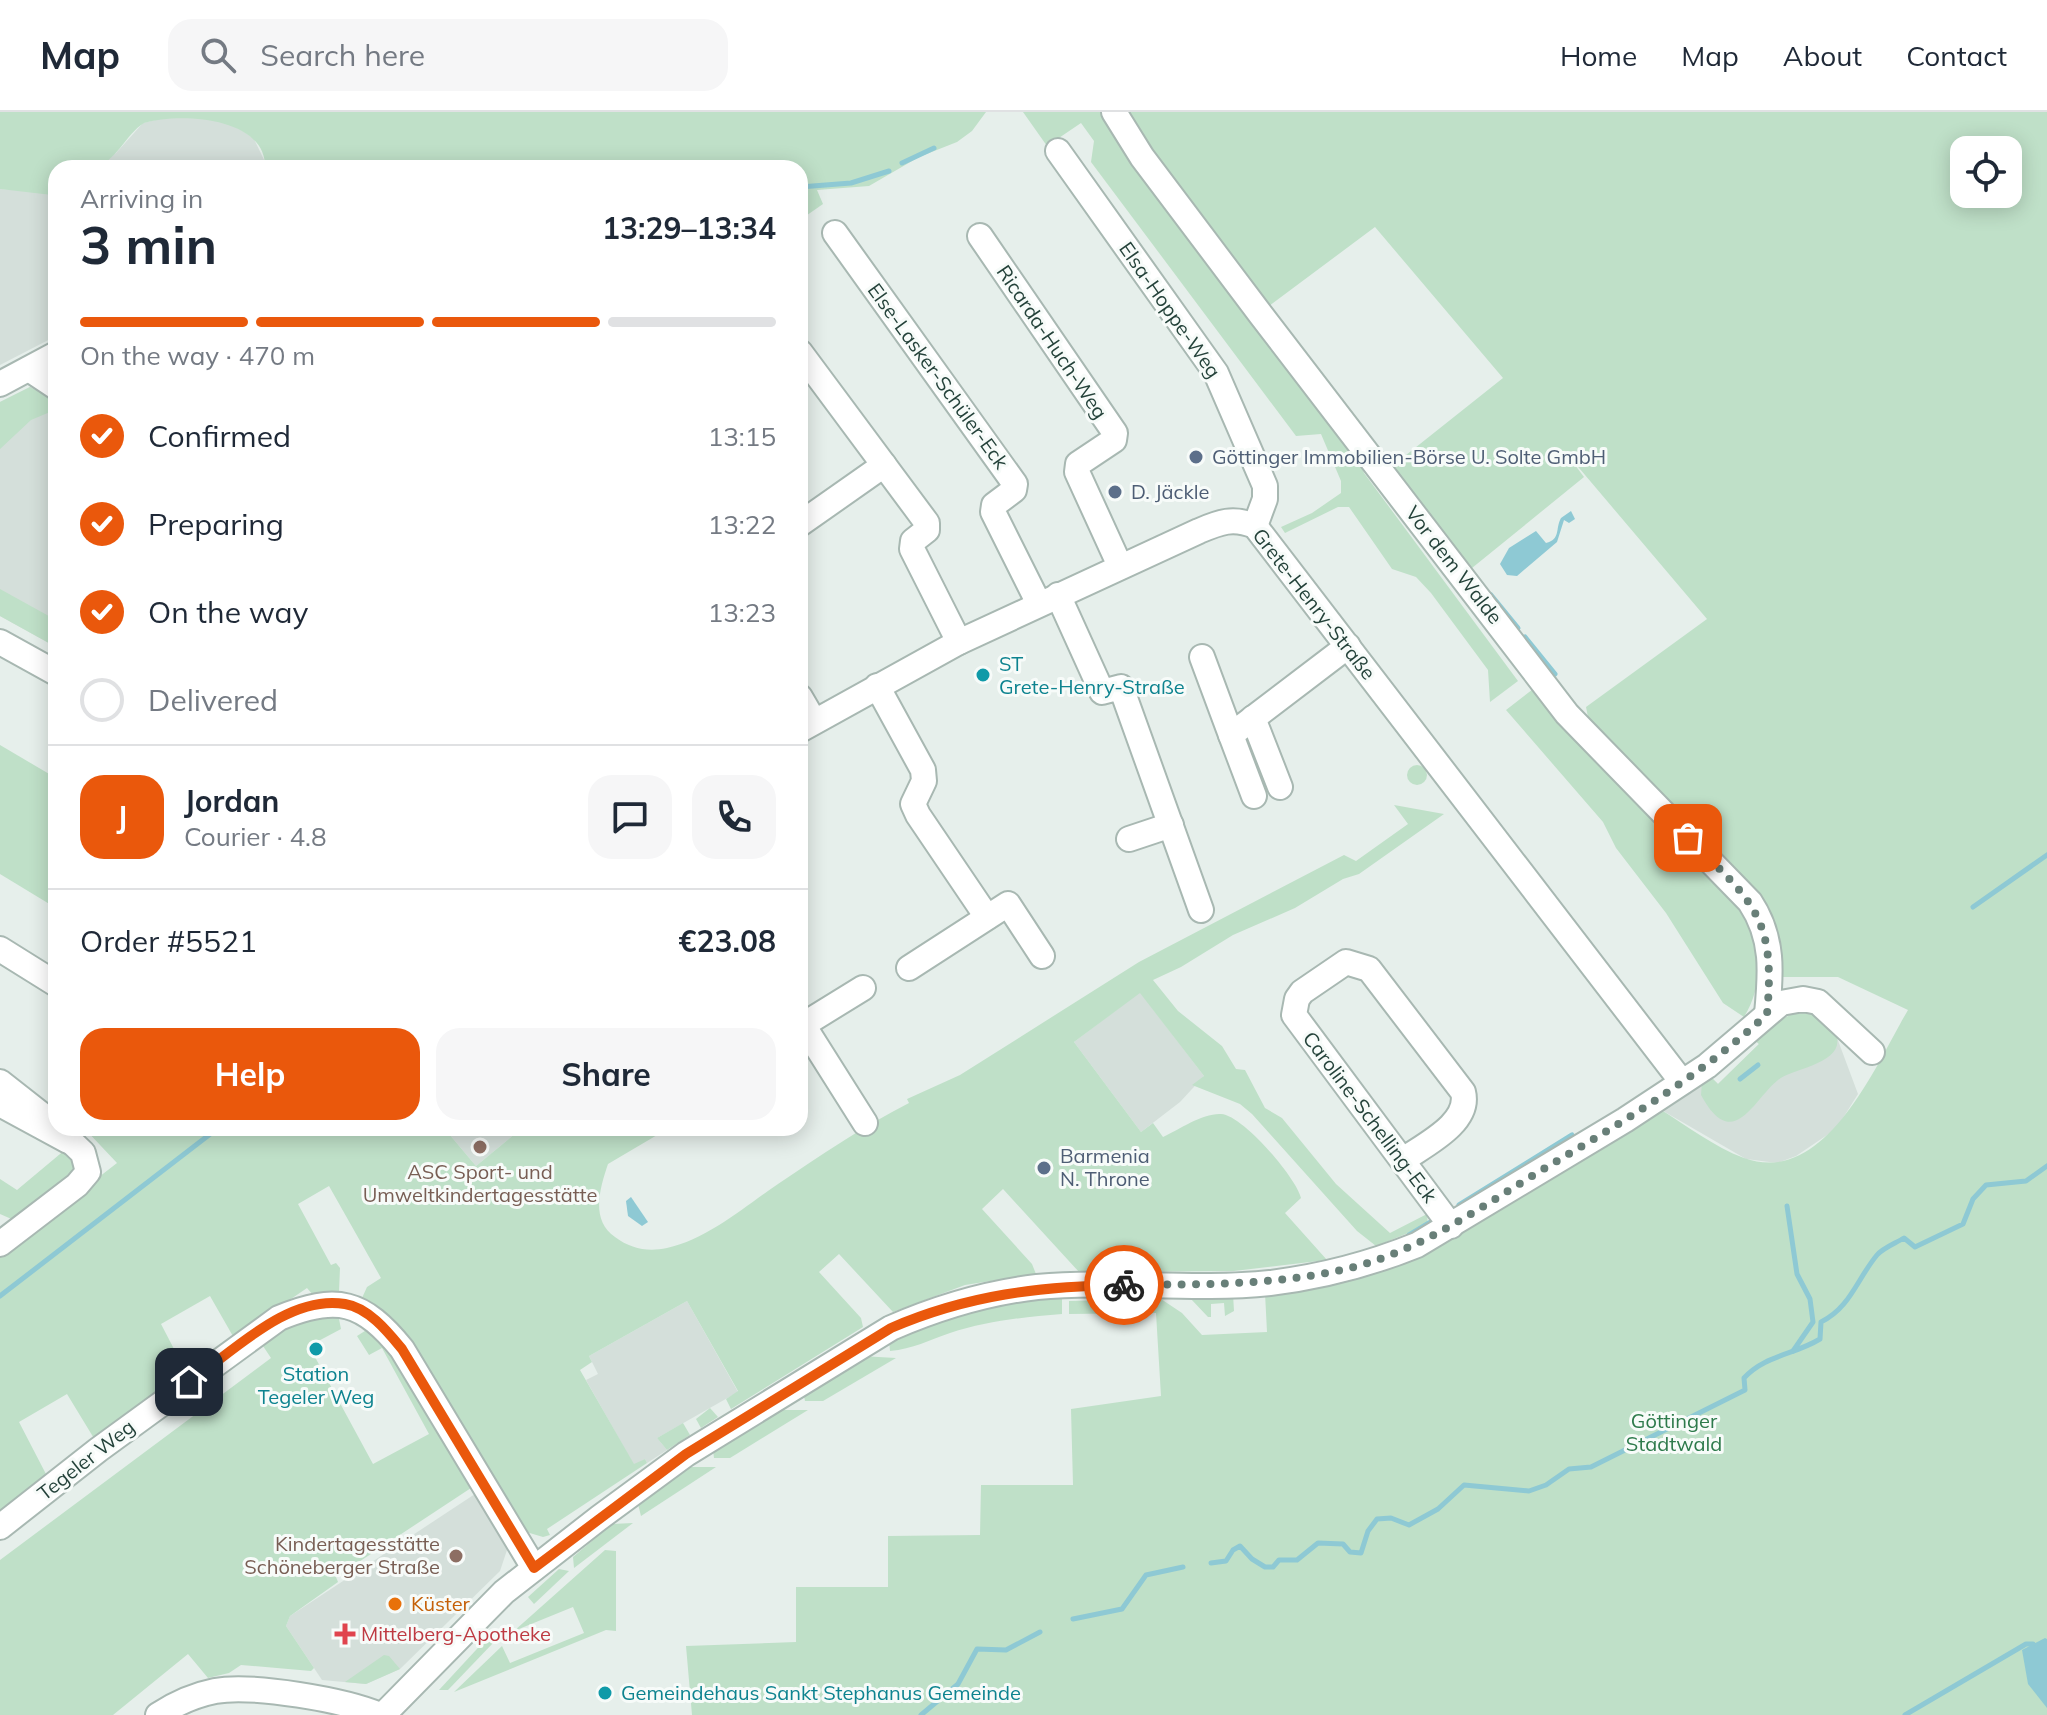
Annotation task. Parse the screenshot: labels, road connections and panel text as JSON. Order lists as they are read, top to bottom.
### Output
{
  "streets": {
    "street": [
      "Elsa-Hoppe-Weg",
      "Ricarda-Huch-Weg",
      "Else-Lasker-Schüler-Eck",
      "Vor dem Walde",
      "Grete-Henry-Straße",
      "Caroline-Schelling-Eck",
      "Tegeler Weg"
    ]
  },
  "crossings": [
    ["Elsa-Hoppe-Weg", "Grete-Henry-Straße"],
    ["Ricarda-Huch-Weg", "Grete-Henry-Straße"],
    ["Else-Lasker-Schüler-Eck", "Grete-Henry-Straße"]
  ],
  "parks": ["Göttinger Stadtwald"],
  "places": {
    "other": [
      "Göttinger Immobilien-Börse U. Solte GmbH",
      "D. Jäckle",
      "ST Grete-Henry-Straße",
      "ASC Sport- und Umweltkindertagesstätte",
      "Barmenia N. Throne",
      "Station Tegeler Weg",
      "Kindertagesstätte Schöneberger Straße",
      "Küster",
      "Gemeindehaus Sankt Stephanus Gemeinde"
    ],
    "health": ["Mittelberg-Apotheke"]
  },
  "page": {
    "header": "Map",
    "search": "Search here",
    "nav": [
      "Home",
      "Map",
      "About",
      "Contact"
    ],
    "heading": ["3 min", "Arriving in", "13:29–13:34"],
    "panel": [
      "Jordan",
      "Courier · 4.8",
      "Order #5521",
      "€23.08"
    ],
    "bar": "On the way · 470 m",
    "list": [
      ["Confirmed", "13:15"],
      ["Preparing", "13:22"],
      ["On the way", "13:23"],
      "Delivered"
    ],
    "round": "J",
    "buttons": ["Help", "Share"]
  }
}
